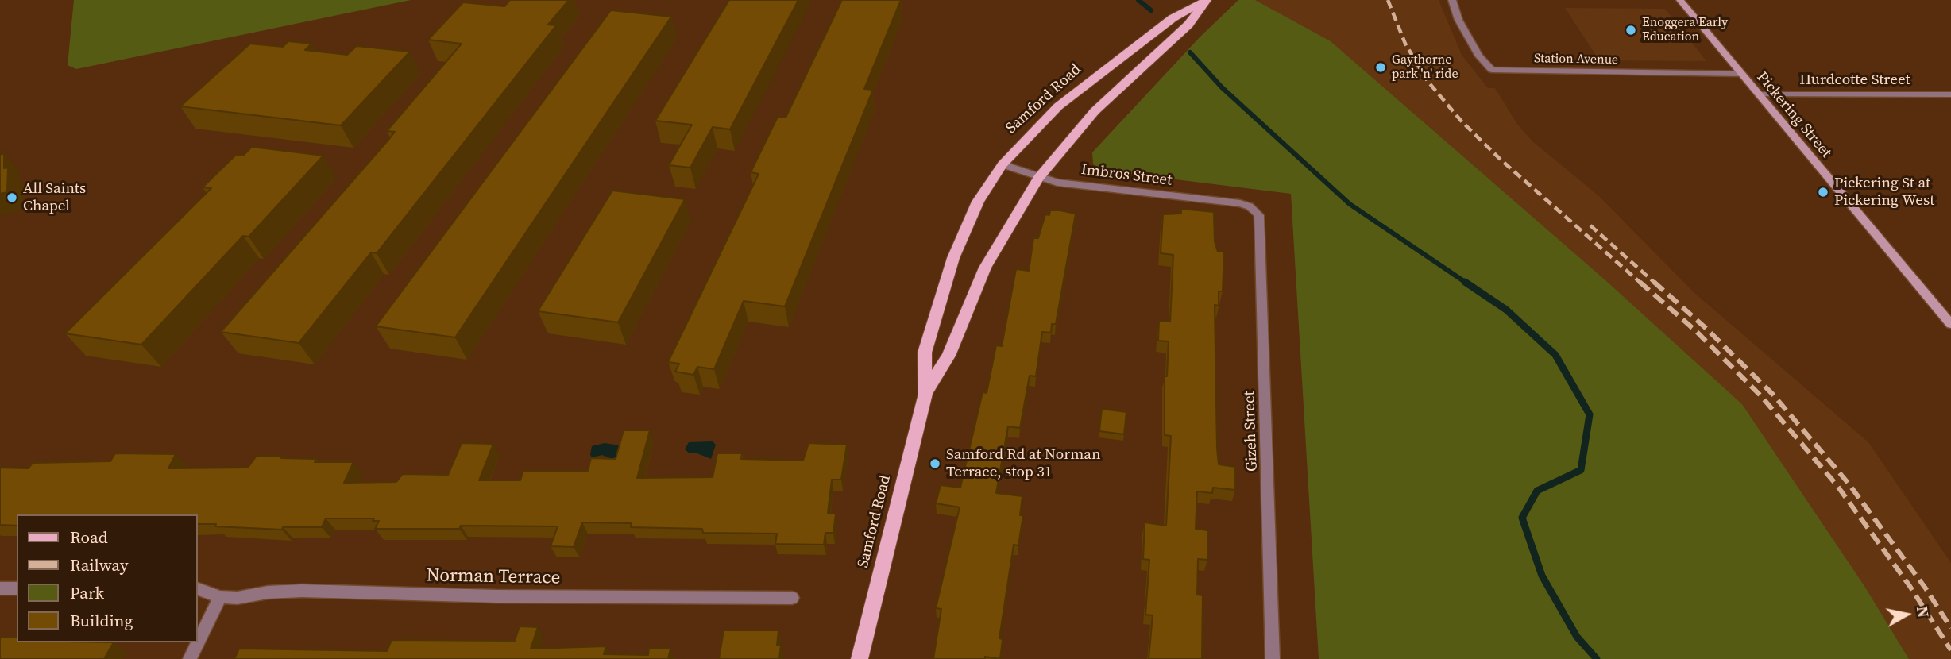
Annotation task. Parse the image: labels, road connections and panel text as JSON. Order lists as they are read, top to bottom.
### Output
{
  "streets": {
    "main road": ["Samford Road", "Pickering Street"],
    "street": [
      "Station Avenue",
      "Hurdcotte Street",
      "Imbros Street",
      "Gizeh Street",
      "Norman Terrace"
    ]
  },
  "crossings": [
    ["Station Avenue", "Pickering Street"],
    ["Hurdcotte Street", "Pickering Street"],
    ["Samford Road", "Imbros Street"],
    ["Imbros Street", "Gizeh Street"]
  ],
  "places": [
    "Enoggera Early Education",
    "Gaythorne park 'n' ride",
    "Pickering St at Pickering West",
    "All Saints Chapel",
    "Samford Rd at Norman Terrace, stop 31"
  ],
  "legend": [
    "Road",
    "Railway",
    "Park",
    "Building"
  ],
  "north": "right"
}
